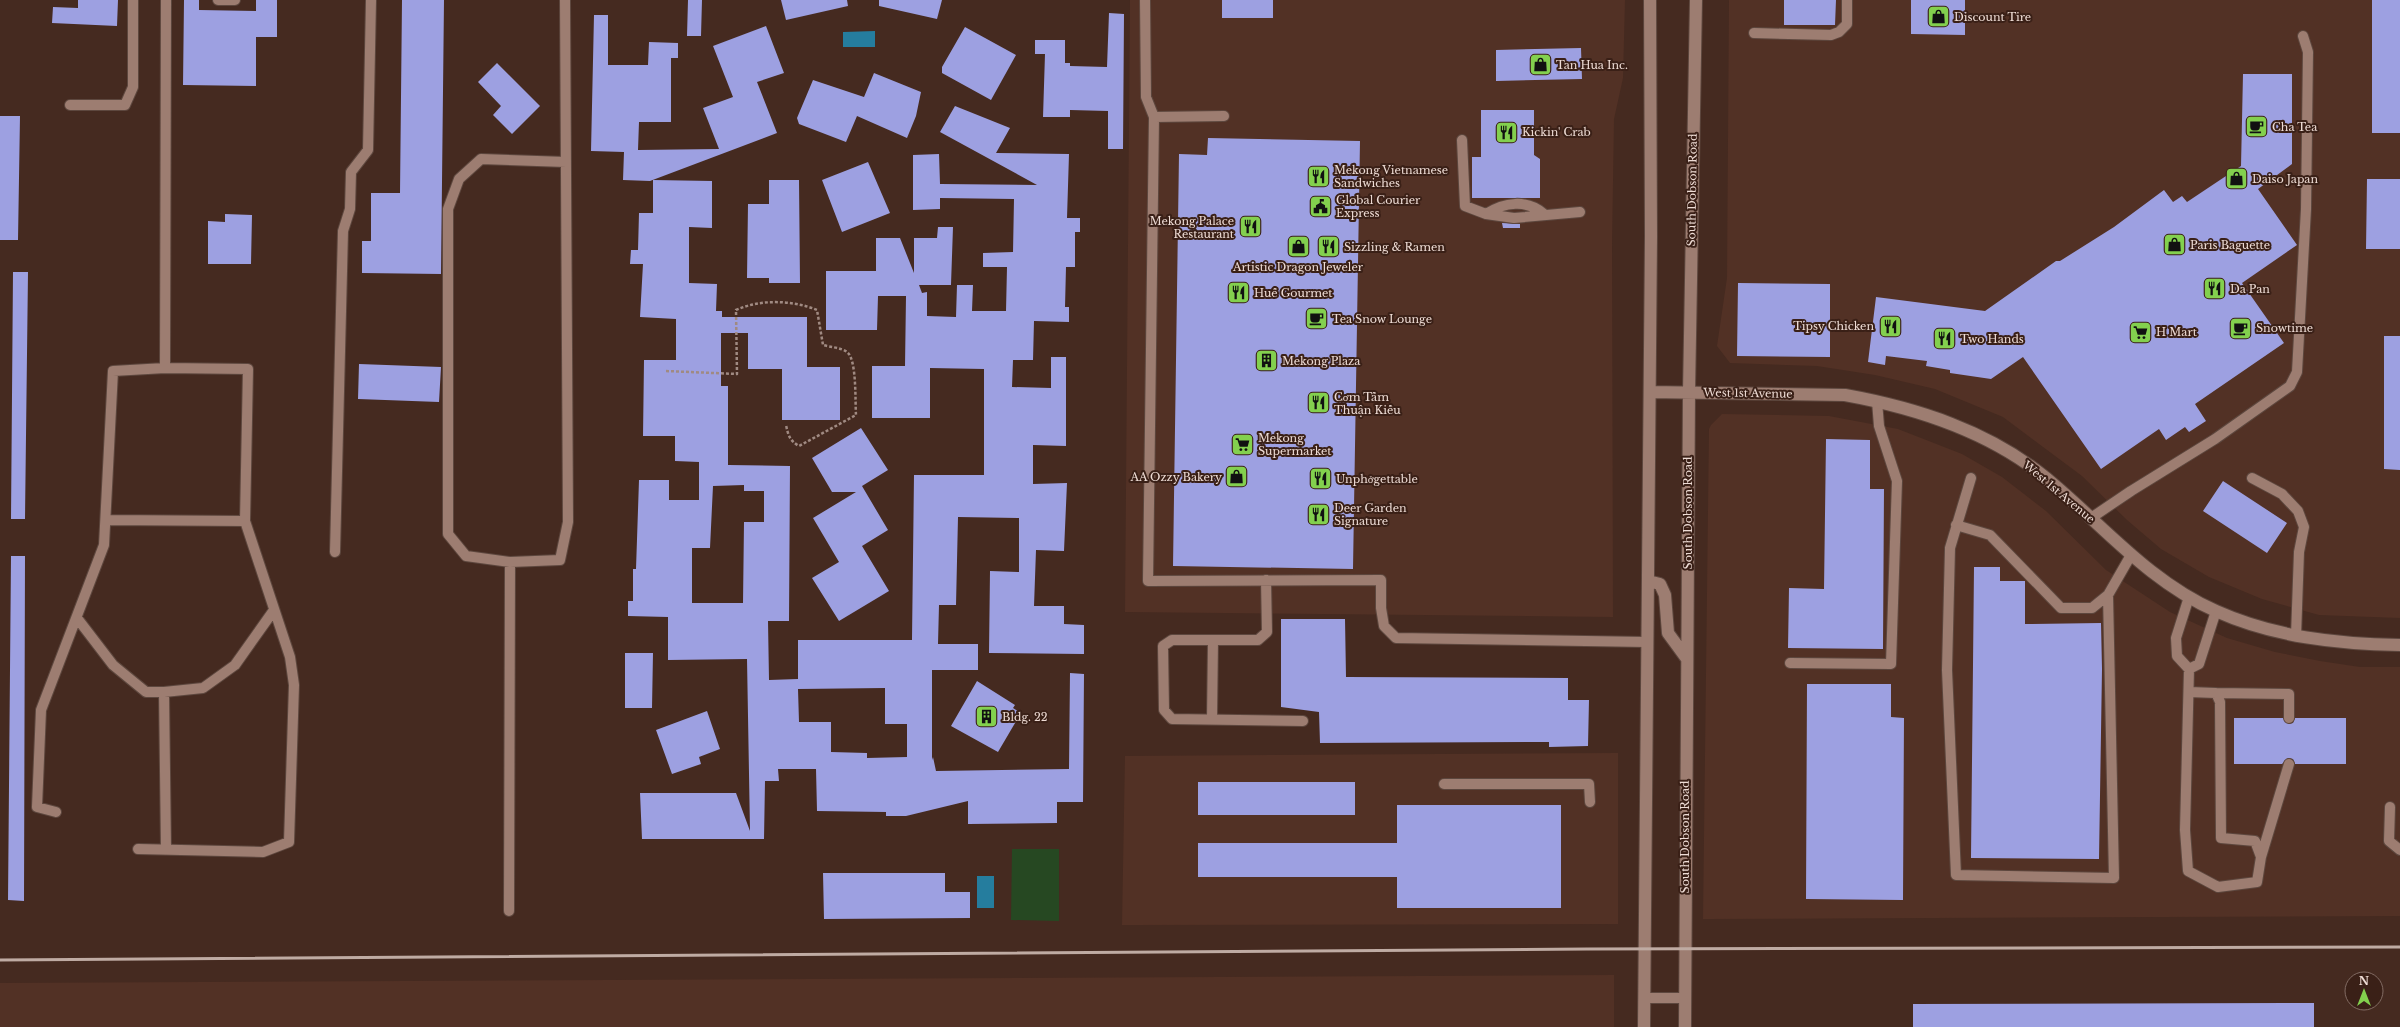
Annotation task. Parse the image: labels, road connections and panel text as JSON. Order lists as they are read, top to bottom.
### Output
{
  "streets": {
    "main road": ["South Dobson Road", "West 1st Avenue"]
  },
  "crossings": [
    ["South Dobson Road", "West 1st Avenue"]
  ],
  "places": {
    "shop": [
      "Discount Tire",
      "Tan Hua Inc.",
      "Daiso Japan",
      "Paris Baguette",
      "Artistic Dragon Jeweler",
      "AA Ozzy Bakery"
    ],
    "cafe": ["Cha Tea", "Tea Snow Lounge", "Snowtime"],
    "restaurant": [
      "Kickin' Crab",
      "Mekong Vietnamese Sandwiches",
      "Mekong Palace Restaurant",
      "Sizzling & Ramen",
      "Da Pan",
      "Huế Gourmet",
      "Tipsy Chicken",
      "Two Hands",
      "Cơm Tấm Thuận Kiều",
      "Unphởgettable",
      "Deer Garden Signature"
    ],
    "public building": ["Global Courier Express"],
    "supermarket": ["H Mart", "Mekong Supermarket"],
    "building": ["Mekong Plaza", "Bldg. 22"]
  },
  "north": "top"
}
